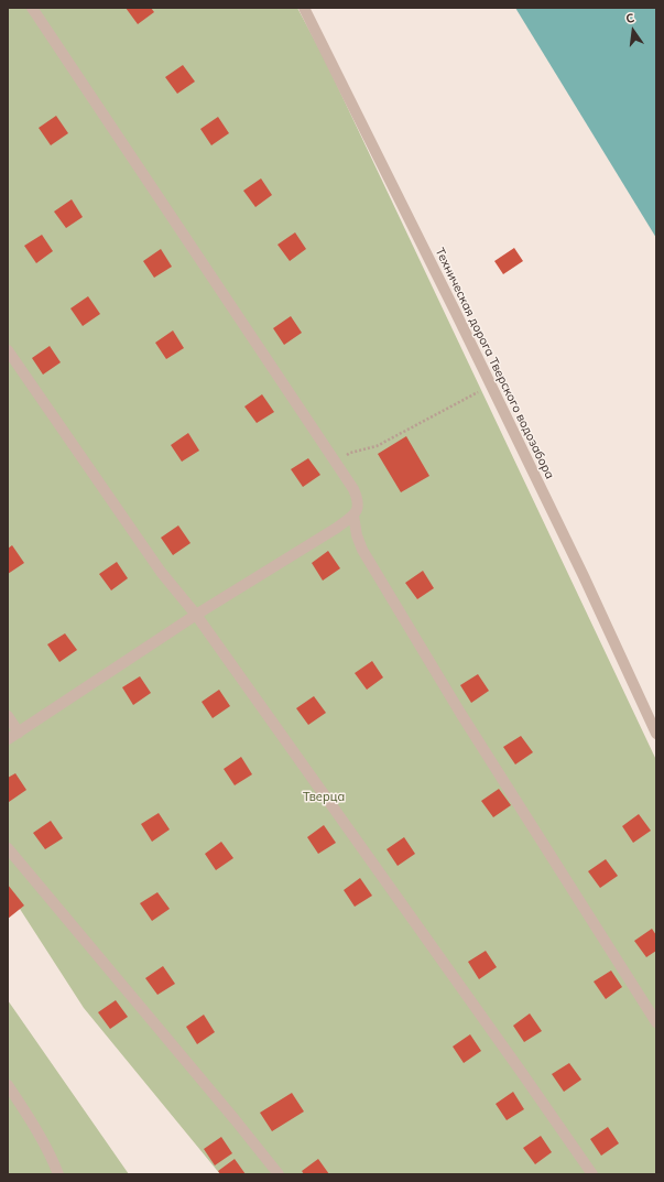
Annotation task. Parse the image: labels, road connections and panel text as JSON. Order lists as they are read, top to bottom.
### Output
{
  "streets": {
    "street": ["Техническая дорога Тверского водозабора"]
  },
  "parks": ["Тверца"],
  "north": "top"
}
